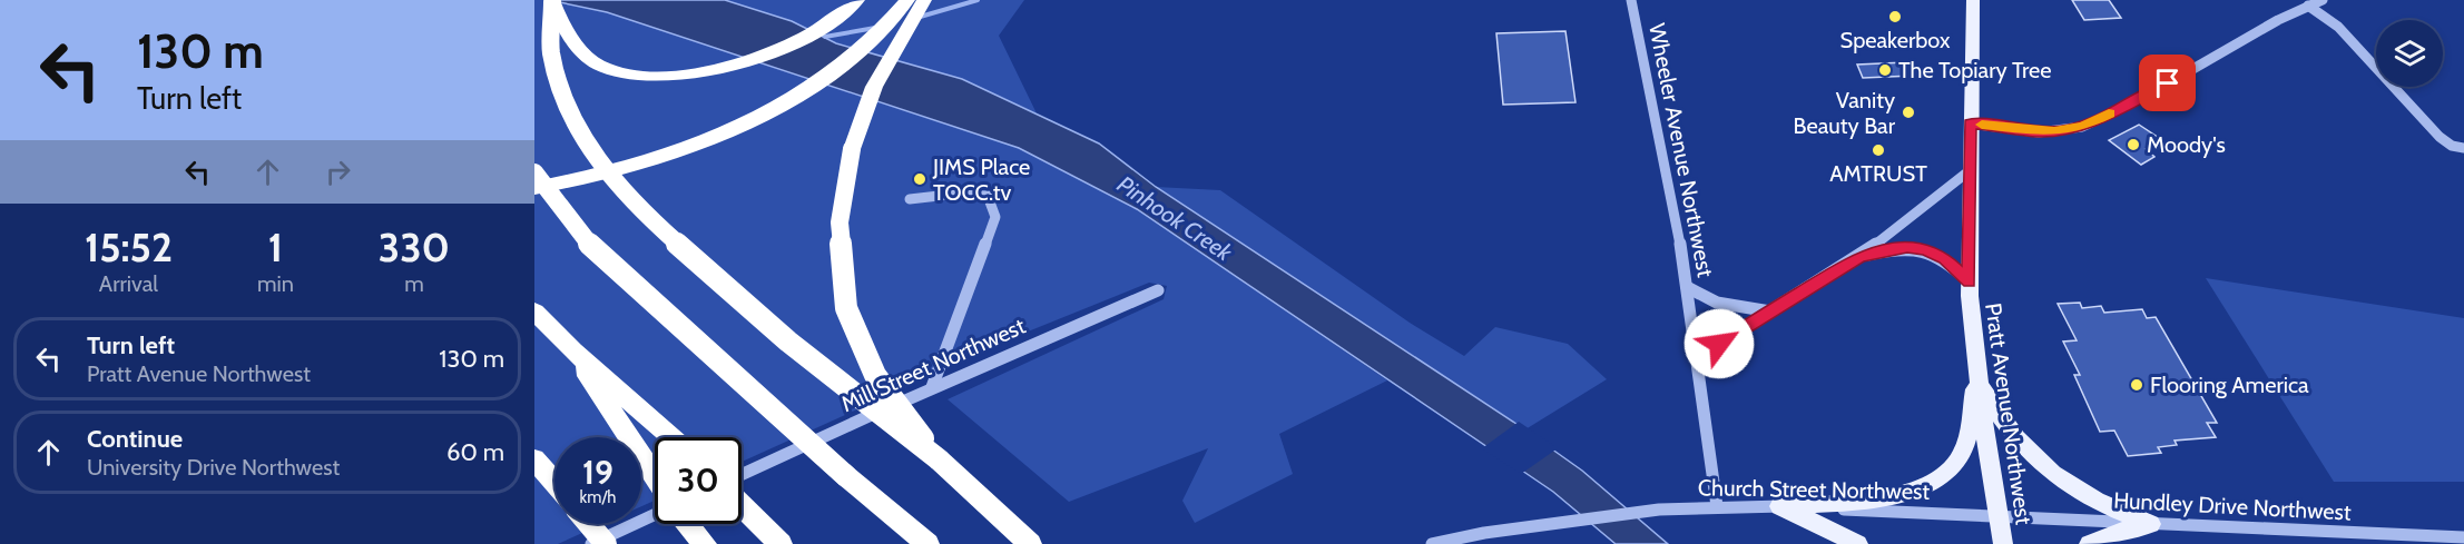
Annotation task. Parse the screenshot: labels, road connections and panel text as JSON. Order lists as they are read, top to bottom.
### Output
{
  "streets": {
    "main road": ["Pratt Avenue Northwest"],
    "street": [
      "Wheeler Avenue Northwest",
      "Mill Street Northwest",
      "Church Street Northwest",
      "Hundley Drive Northwest"
    ]
  },
  "crossings": [
    ["Wheeler Avenue Northwest", "Church Street Northwest"],
    ["Pratt Avenue Northwest", "Church Street Northwest"],
    ["Pratt Avenue Northwest", "Hundley Drive Northwest"],
    ["Church Street Northwest", "Hundley Drive Northwest"]
  ],
  "water": ["Pinhook Creek"],
  "places": [
    "Speakerbox",
    "The Topiary Tree",
    "Vanity Beauty Bar",
    "Moody's",
    "AMTRUST",
    "JIMS Place TOCC.tv",
    "Flooring America"
  ],
  "page": {
    "turn": ["130 m", "Turn left"],
    "eta": [
      "15:52",
      "Arrival",
      "1",
      "min",
      "330",
      "m"
    ],
    "list": [
      {
        "name": "Turn left",
        "note": "Pratt Avenue Northwest",
        "value": "130 m"
      },
      {
        "name": "Continue",
        "note": "University Drive Northwest",
        "value": "60 m"
      }
    ],
    "speed": "19 km/h",
    "limit": "30"
  }
}
